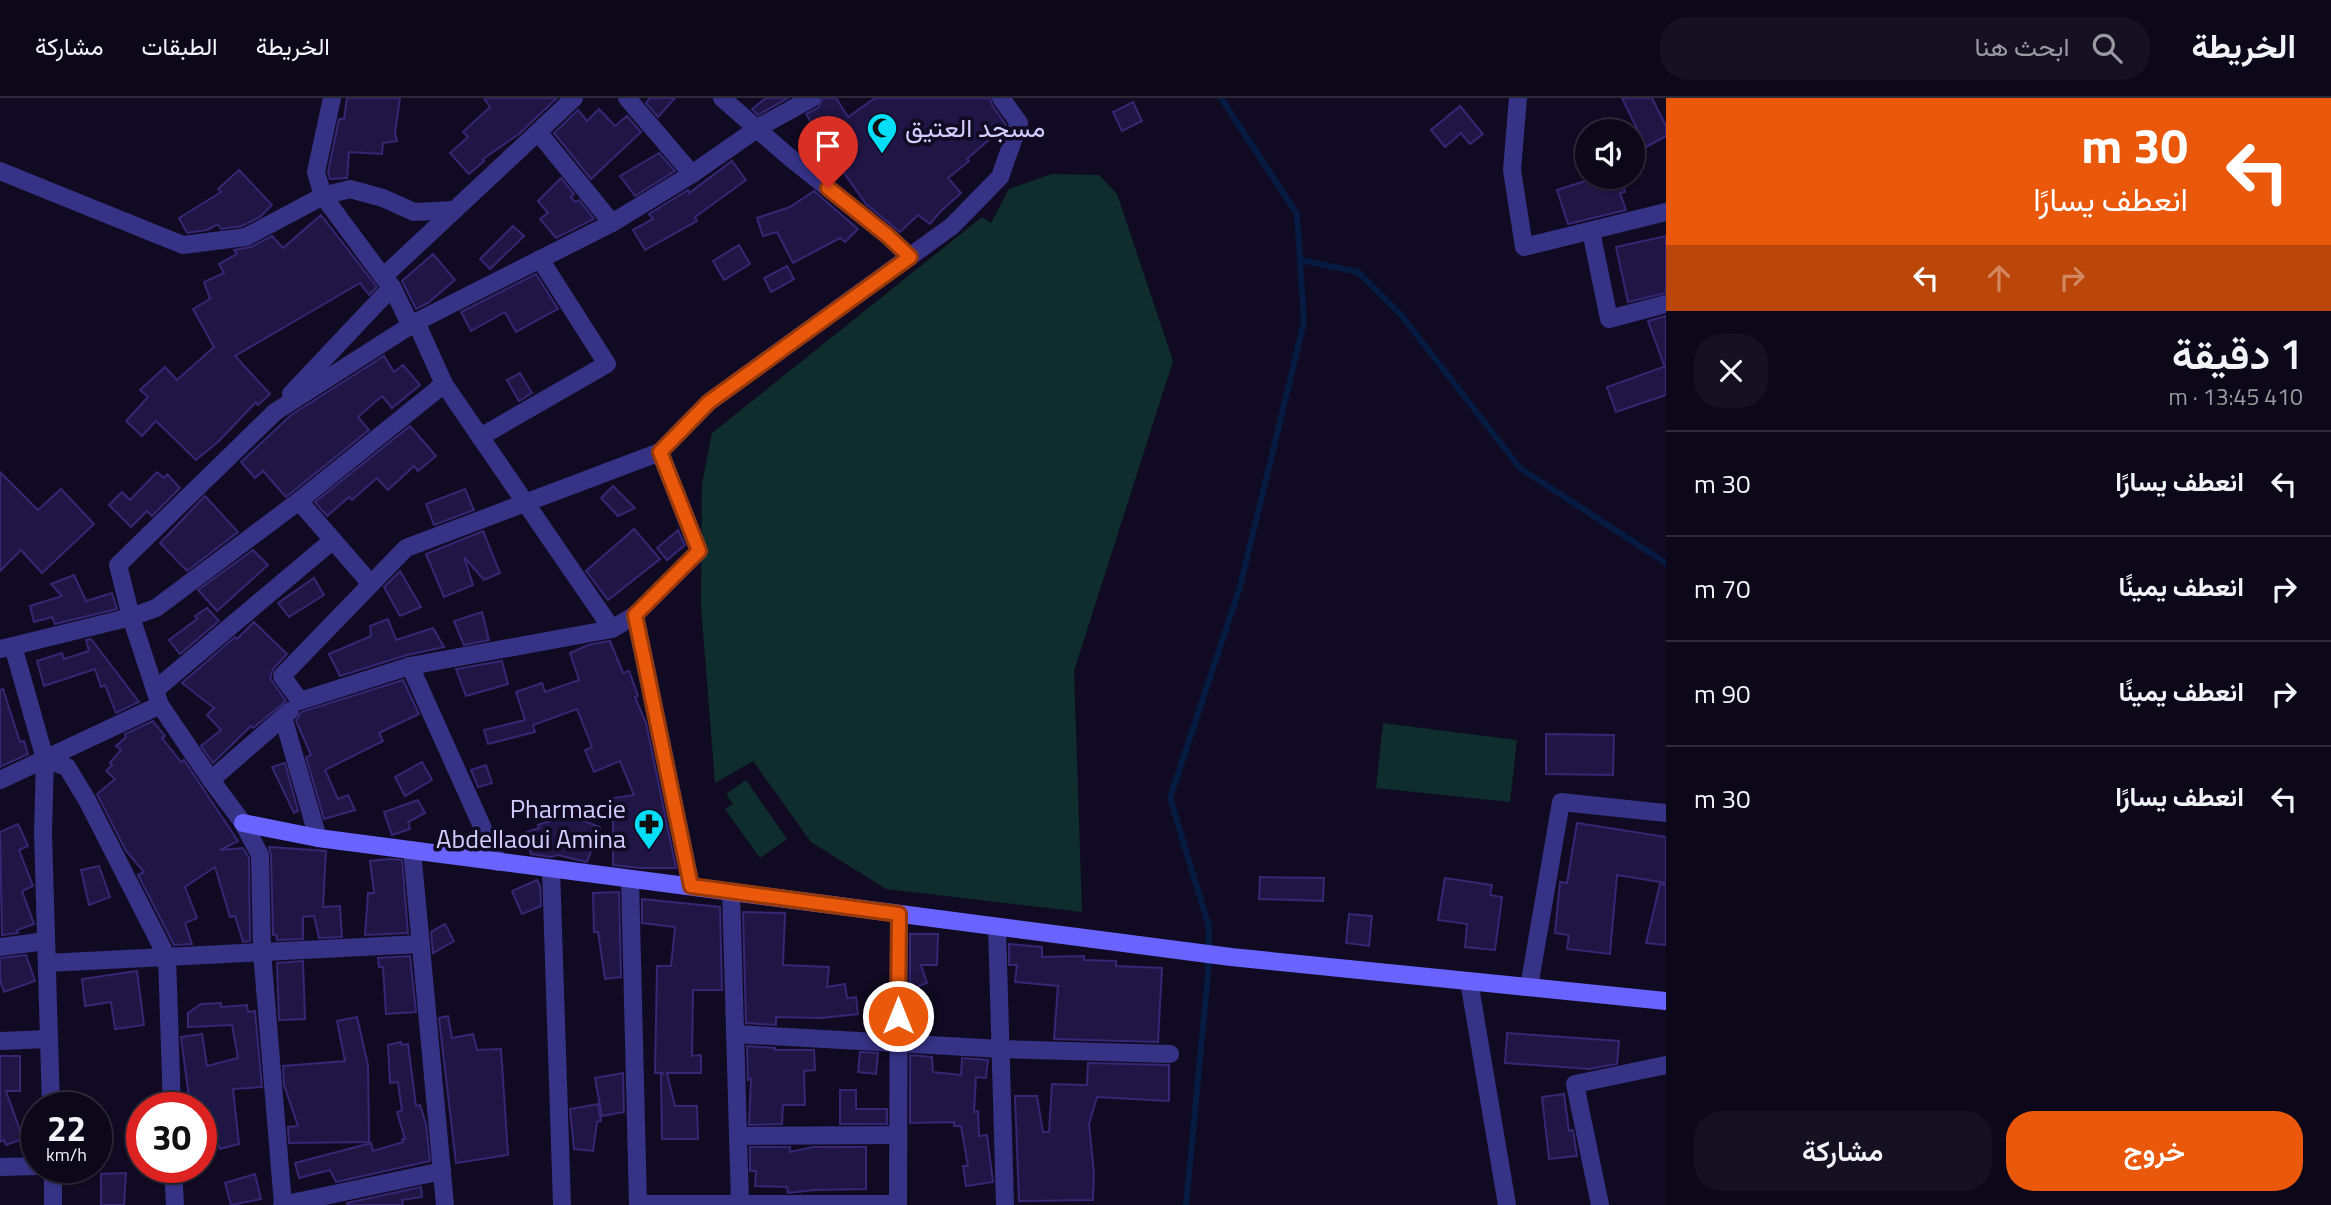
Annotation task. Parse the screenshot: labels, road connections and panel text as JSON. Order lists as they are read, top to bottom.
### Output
{
  "places": {
    "mosque": ["مسجد العتيق"],
    "pharmacy": ["Pharmacie Abdellaoui Amina"]
  },
  "page": {
    "header": "الخريطة",
    "search": "ابحث هنا",
    "nav": ["الخريطة", "الطبقات", "مشاركة"],
    "turn": ["30 m", "انعطف يسارًا"],
    "heading": ["1 دقيقة", "410 m · 13:45"],
    "list": [
      {
        "name": "انعطف يسارًا",
        "value": "30 m"
      },
      {
        "name": "انعطف يمينًا",
        "value": "70 m"
      },
      {
        "name": "انعطف يمينًا",
        "value": "90 m"
      },
      {
        "name": "انعطف يسارًا",
        "value": "30 m"
      }
    ],
    "speed": "22 km/h",
    "limit": "30",
    "buttons": ["خروج", "مشاركة"]
  }
}
